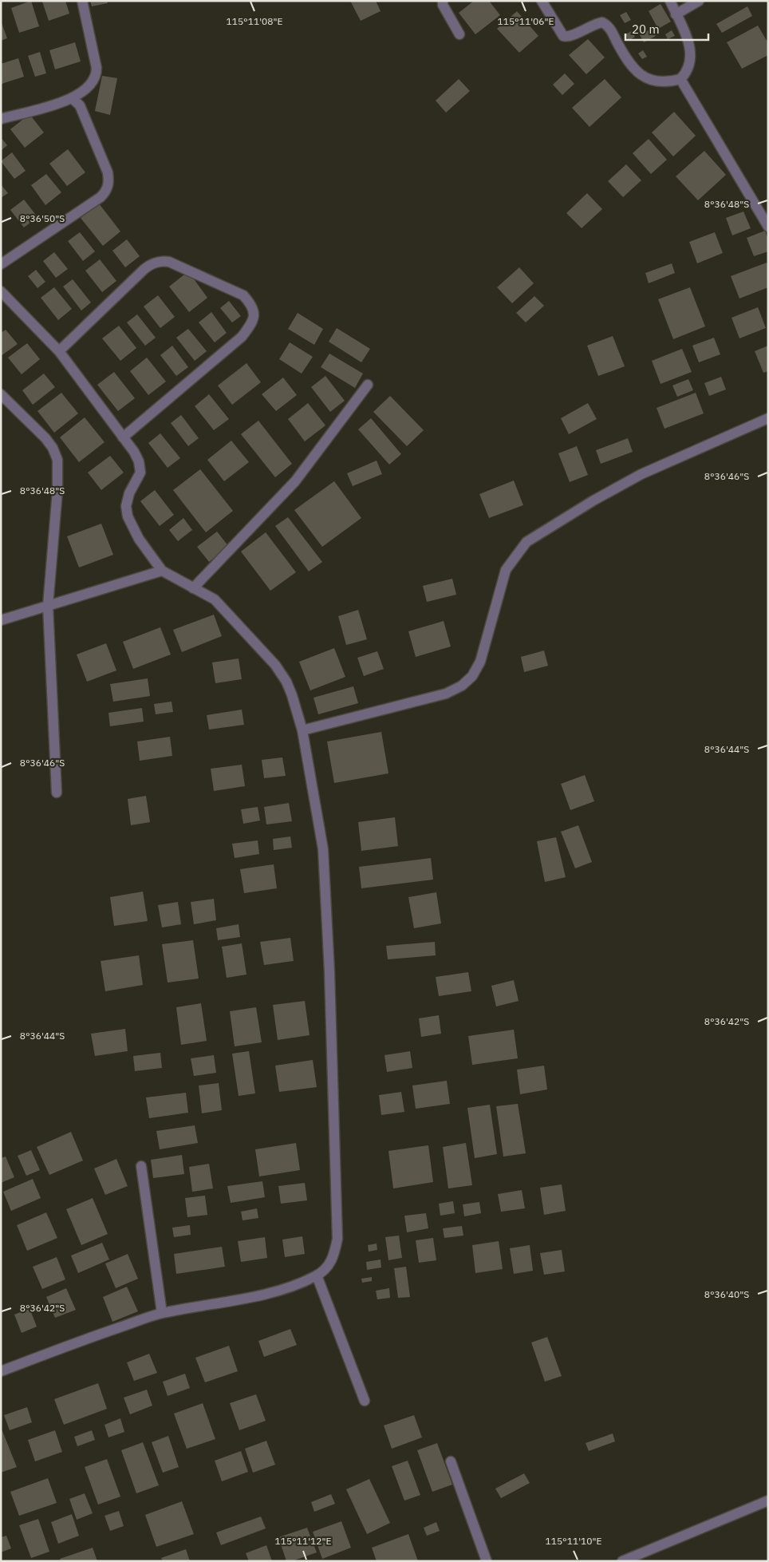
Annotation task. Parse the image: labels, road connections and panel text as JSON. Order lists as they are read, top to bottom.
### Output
{
  "scale_bar": "20 m",
  "coordinates": [
    "115°11'08\"E",
    "115°11'06\"E",
    "8°36'48\"S",
    "8°36'50\"S",
    "8°36'46\"S",
    "8°36'44\"S",
    "8°36'42\"S",
    "8°36'40\"S",
    "115°11'12\"E",
    "115°11'10\"E"
  ]
}
